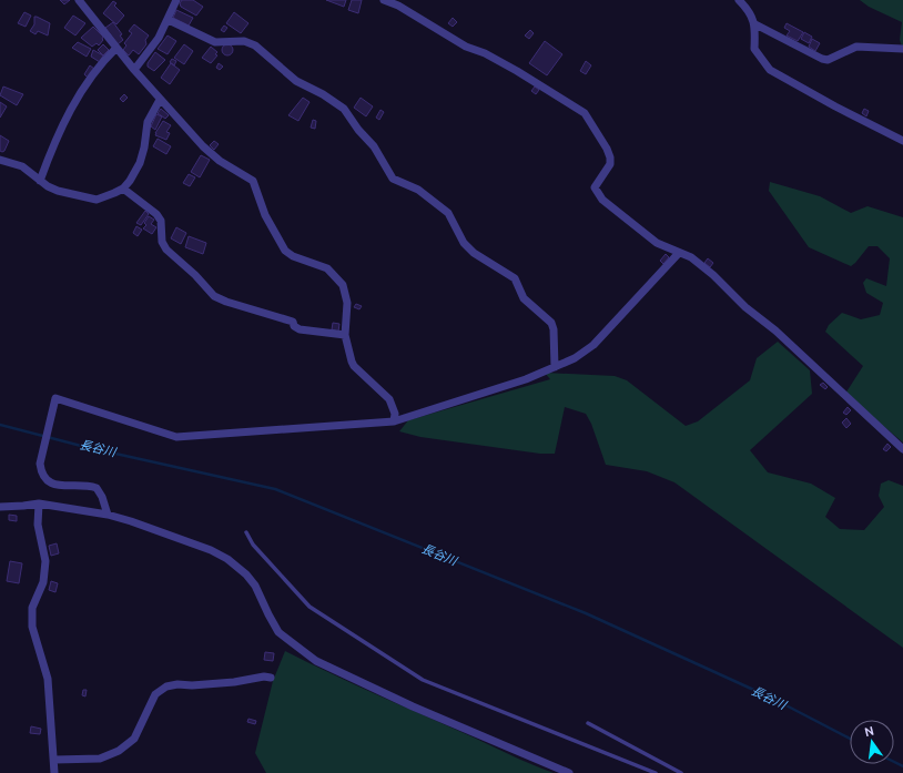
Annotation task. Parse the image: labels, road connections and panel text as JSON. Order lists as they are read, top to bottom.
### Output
{
  "water": ["長谷川"],
  "north": "top"
}
